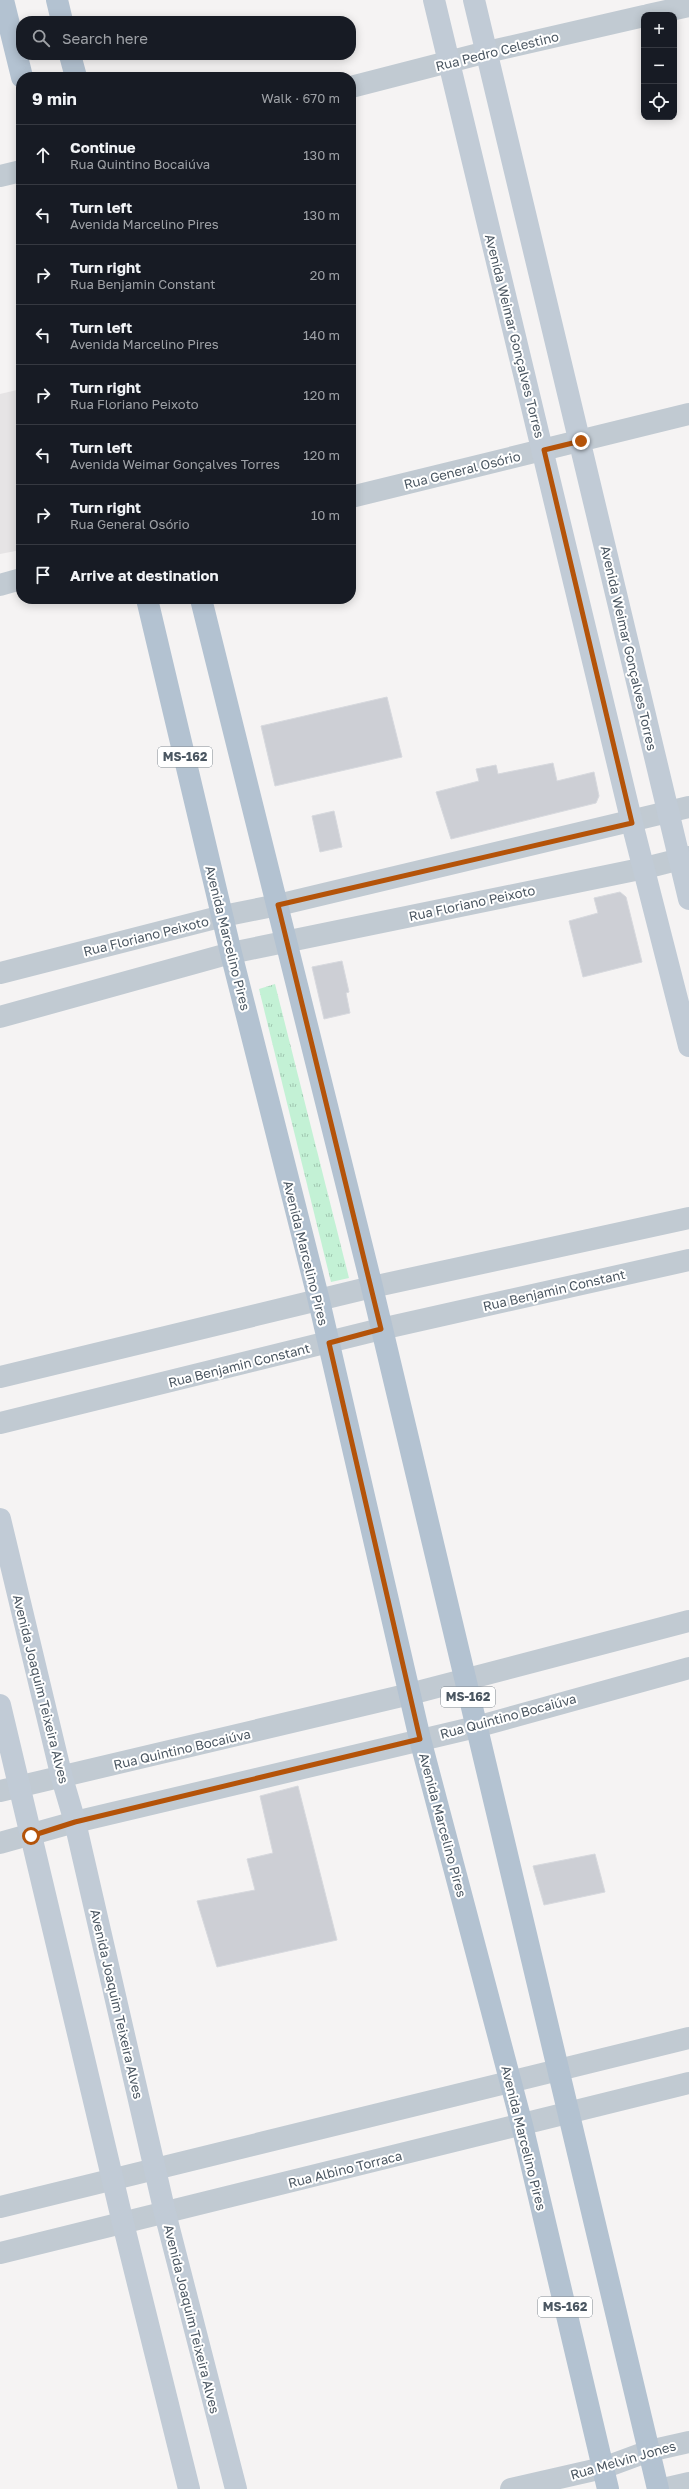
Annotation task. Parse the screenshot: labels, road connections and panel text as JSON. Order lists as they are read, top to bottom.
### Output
{
  "streets": {
    "main road": [
      "Avenida Weimar Gonçalves Torres",
      "MS-162",
      "Avenida Marcelino Pires",
      "Avenida Joaquim Teixeira Alves"
    ],
    "street": [
      "Rua Pedro Celestino",
      "Rua General Osório",
      "Rua Floriano Peixoto",
      "Rua Benjamin Constant",
      "Rua Quintino Bocaiúva",
      "Rua Albino Torraca",
      "Rua Melvin Jones"
    ]
  },
  "crossings": [
    ["Rua Pedro Celestino", "Avenida Weimar Gonçalves Torres"],
    ["Avenida Weimar Gonçalves Torres", "Rua General Osório"],
    ["Avenida Weimar Gonçalves Torres", "Rua Floriano Peixoto"],
    ["MS-162", "Rua Floriano Peixoto"],
    ["MS-162", "Rua Benjamin Constant"],
    ["MS-162", "Rua Quintino Bocaiúva"],
    ["MS-162", "Rua Albino Torraca"],
    ["MS-162", "Rua Melvin Jones"],
    ["Rua Floriano Peixoto", "Avenida Marcelino Pires"],
    ["Avenida Marcelino Pires", "Rua Benjamin Constant"],
    ["Avenida Marcelino Pires", "Rua Quintino Bocaiúva"],
    ["Avenida Marcelino Pires", "Rua Albino Torraca"],
    ["Avenida Marcelino Pires", "Rua Melvin Jones"],
    ["Avenida Joaquim Teixeira Alves", "Rua Quintino Bocaiúva"],
    ["Avenida Joaquim Teixeira Alves", "Rua Albino Torraca"]
  ],
  "page": {
    "map_buttons": ["+", "−"],
    "search": "Search here",
    "heading": ["9 min", "Walk · 670 m"],
    "list": [
      ["Continue", "Rua Quintino Bocaiúva", "130 m"],
      ["Turn left", "Avenida Marcelino Pires", "130 m"],
      ["Turn right", "Rua Benjamin Constant", "20 m"],
      ["Turn left", "Avenida Marcelino Pires", "140 m"],
      ["Turn right", "Rua Floriano Peixoto", "120 m"],
      ["Turn left", "Avenida Weimar Gonçalves Torres", "120 m"],
      ["Turn right", "Rua General Osório", "10 m"],
      "Arrive at destination"
    ]
  }
}
